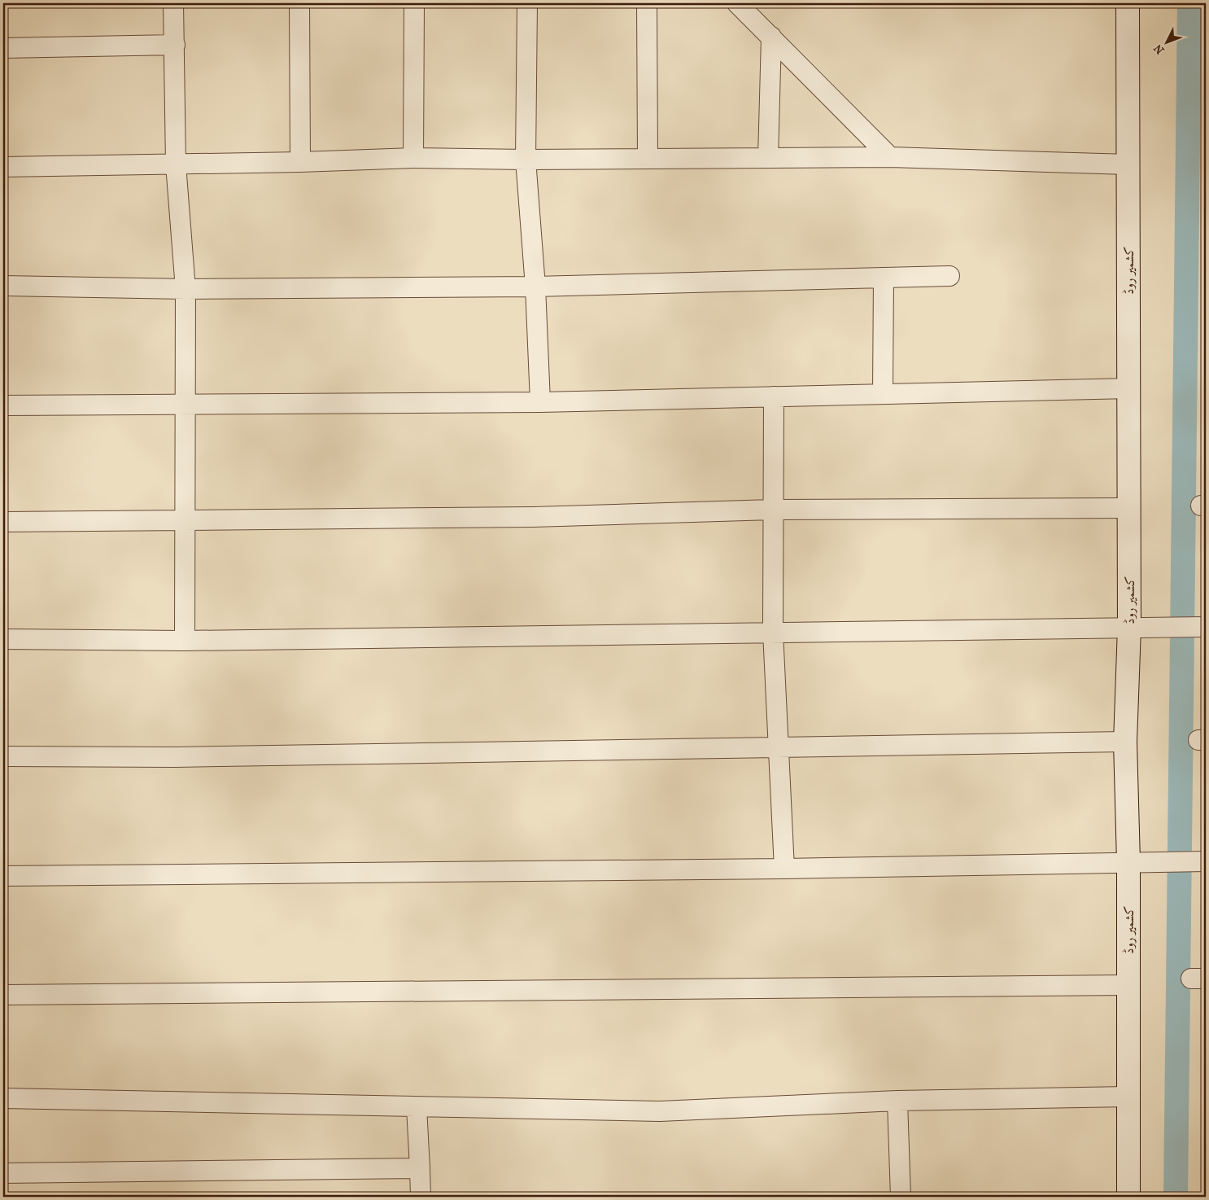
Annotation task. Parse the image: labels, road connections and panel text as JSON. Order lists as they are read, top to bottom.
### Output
{
  "streets": {
    "main road": ["کشمیر روڈ"]
  },
  "north": "bottom left"
}
